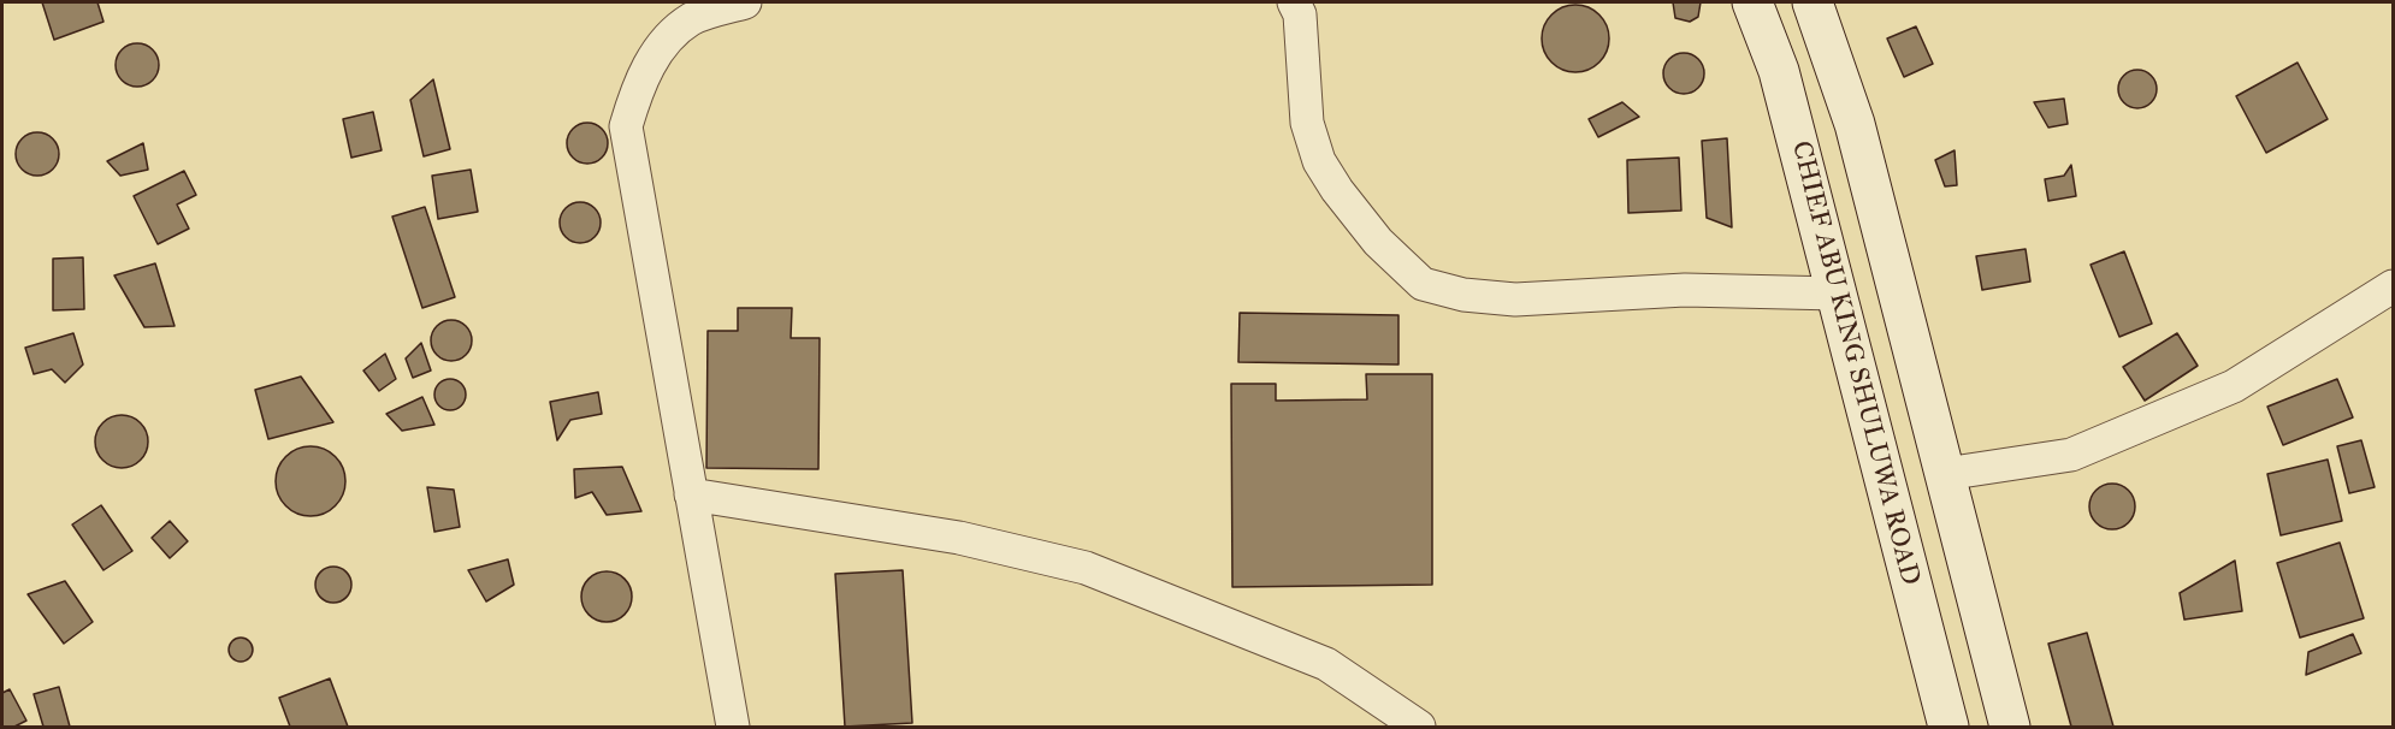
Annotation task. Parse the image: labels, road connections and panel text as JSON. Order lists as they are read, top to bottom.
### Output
{
  "streets": {
    "street": ["CHIEF ABU KING SHULUWA ROAD"]
  }
}
